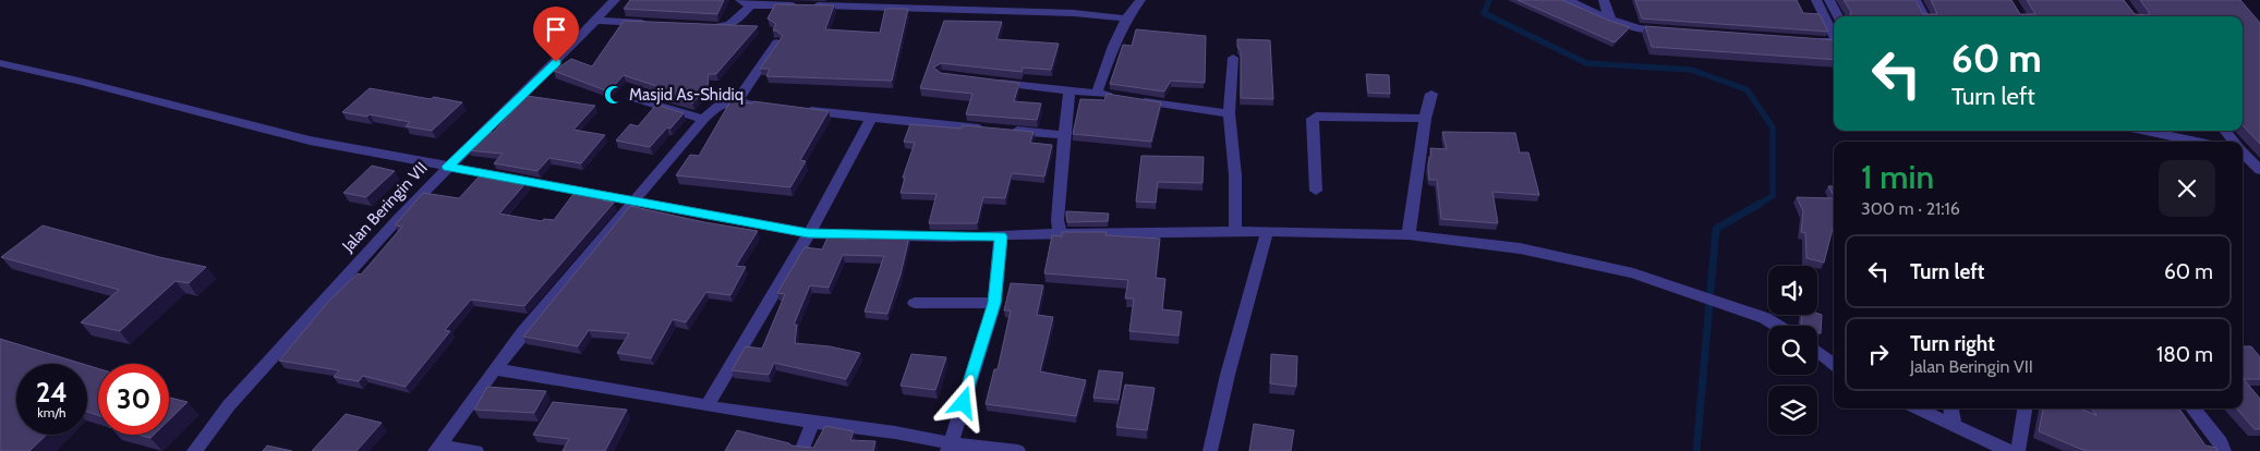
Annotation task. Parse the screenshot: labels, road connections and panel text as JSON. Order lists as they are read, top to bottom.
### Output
{
  "streets": {
    "street": ["Jalan Beringin VII"]
  },
  "places": {
    "mosque": ["Masjid As-Shidiq"]
  },
  "page": {
    "turn": ["60 m", "Turn left"],
    "heading": ["1 min", "300 m · 21:16"],
    "list": [
      {
        "name": "Turn left",
        "value": "60 m"
      },
      {
        "name": "Turn right",
        "note": "Jalan Beringin VII",
        "value": "180 m"
      }
    ],
    "speed": "24 km/h",
    "limit": "30"
  }
}
